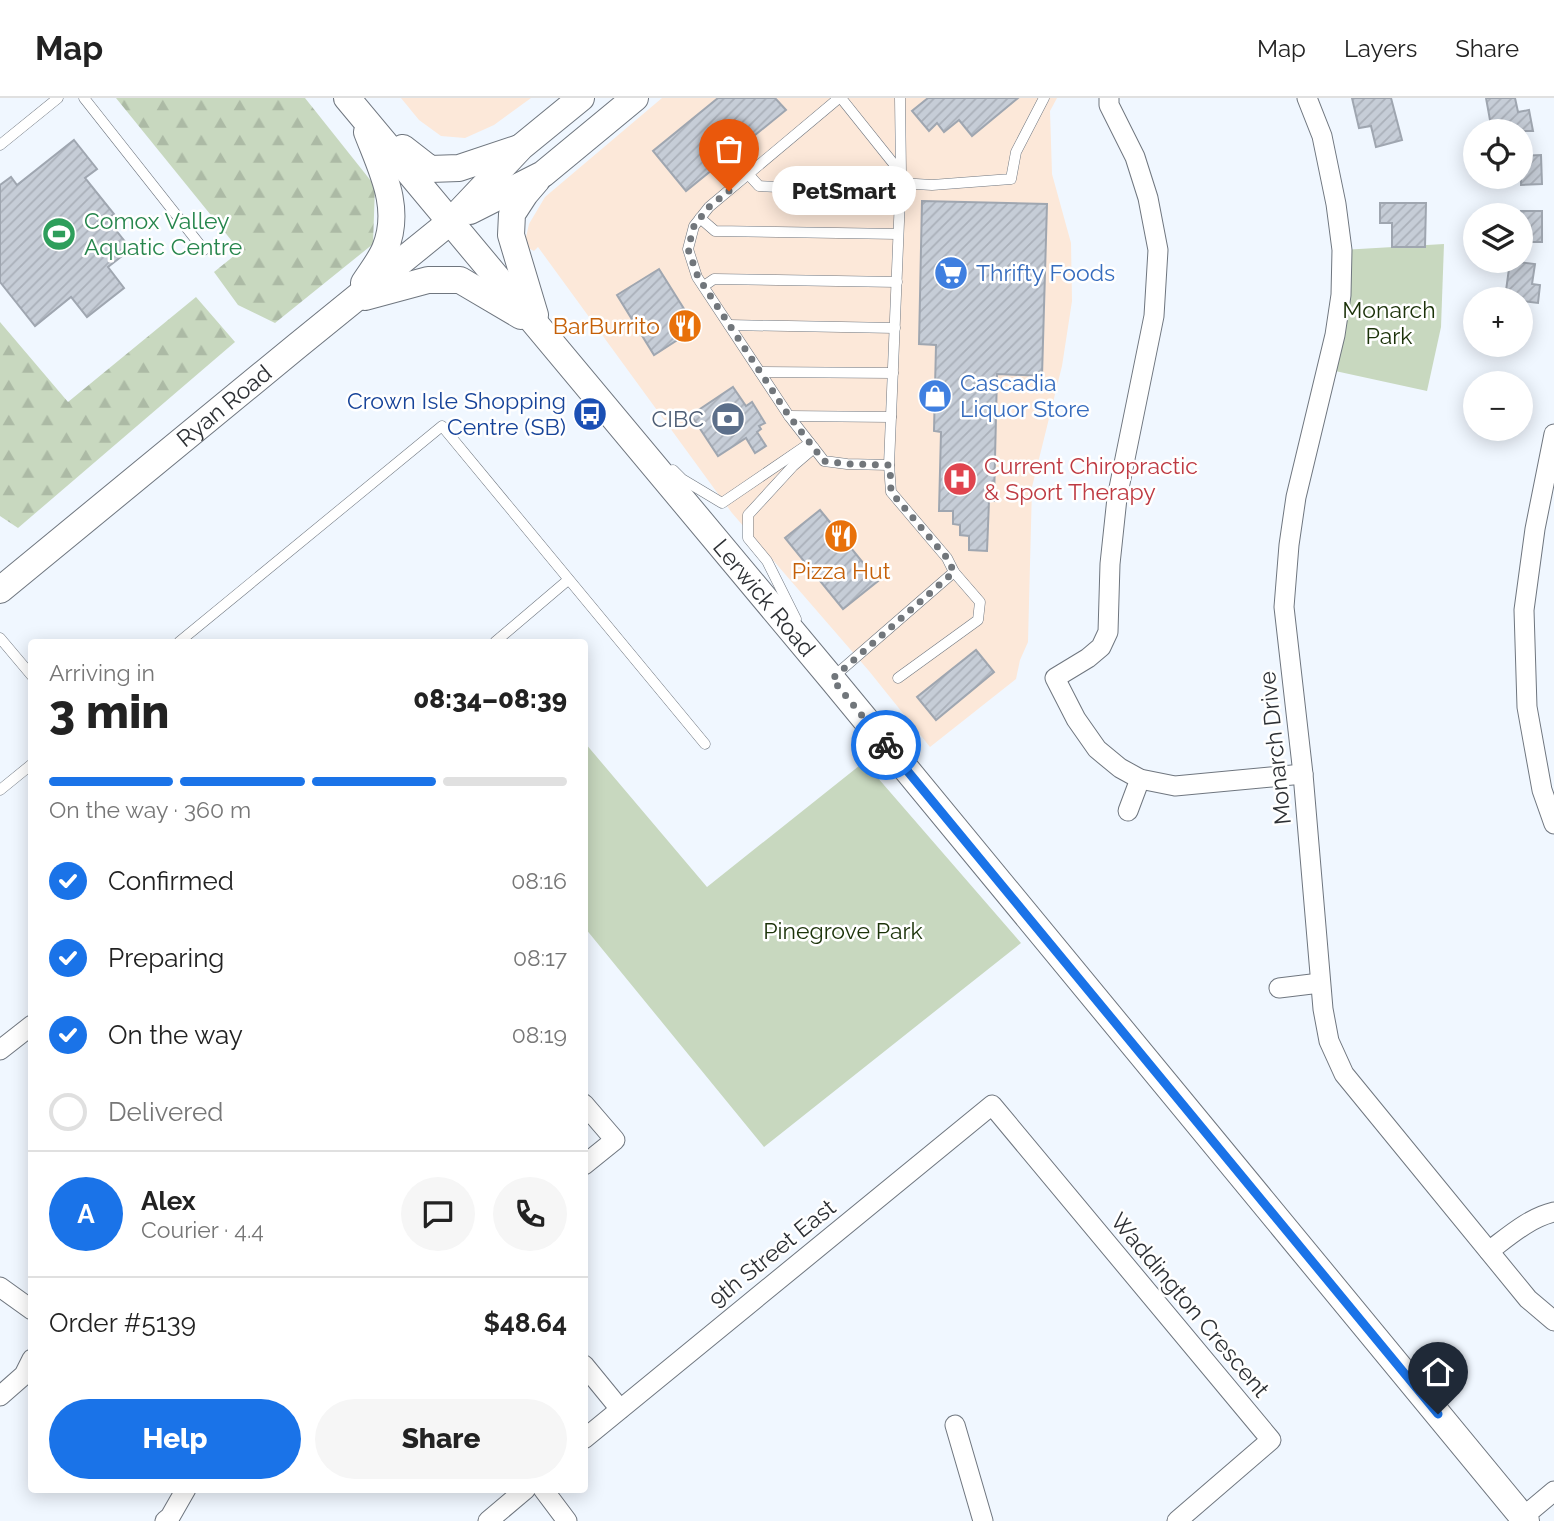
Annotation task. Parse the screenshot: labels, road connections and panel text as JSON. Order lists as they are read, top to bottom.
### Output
{
  "streets": {
    "main road": ["Ryan Road", "Lerwick Road"],
    "street": ["Monarch Drive", "9th Street East", "Waddington Crescent"]
  },
  "crossings": [
    ["Ryan Road", "Lerwick Road"],
    ["9th Street East", "Waddington Crescent"]
  ],
  "parks": ["Monarch Park", "Pinegrove Park"],
  "places": {
    "other": ["PetSmart"],
    "sports": ["Comox Valley Aquatic Centre"],
    "supermarket": ["Thrifty Foods"],
    "restaurant": ["BarBurrito", "Pizza Hut"],
    "shop": ["Cascadia Liquor Store"],
    "bus stop": ["Crown Isle Shopping Centre (SB)"],
    "bank": ["CIBC"],
    "hospital": ["Current Chiropractic & Sport Therapy"]
  },
  "page": {
    "header": "Map",
    "nav": ["Map", "Layers", "Share"],
    "map_buttons": ["+", "−"],
    "bubble": "PetSmart",
    "heading": ["3 min", "Arriving in", "08:34–08:39"],
    "panel": [
      "Alex",
      "Courier · 4.4",
      "Order #5139",
      "$48.64"
    ],
    "bar": "On the way · 360 m",
    "list": [
      ["Confirmed", "08:16"],
      ["Preparing", "08:17"],
      ["On the way", "08:19"],
      "Delivered"
    ],
    "round": "A",
    "buttons": ["Help", "Share"]
  }
}
